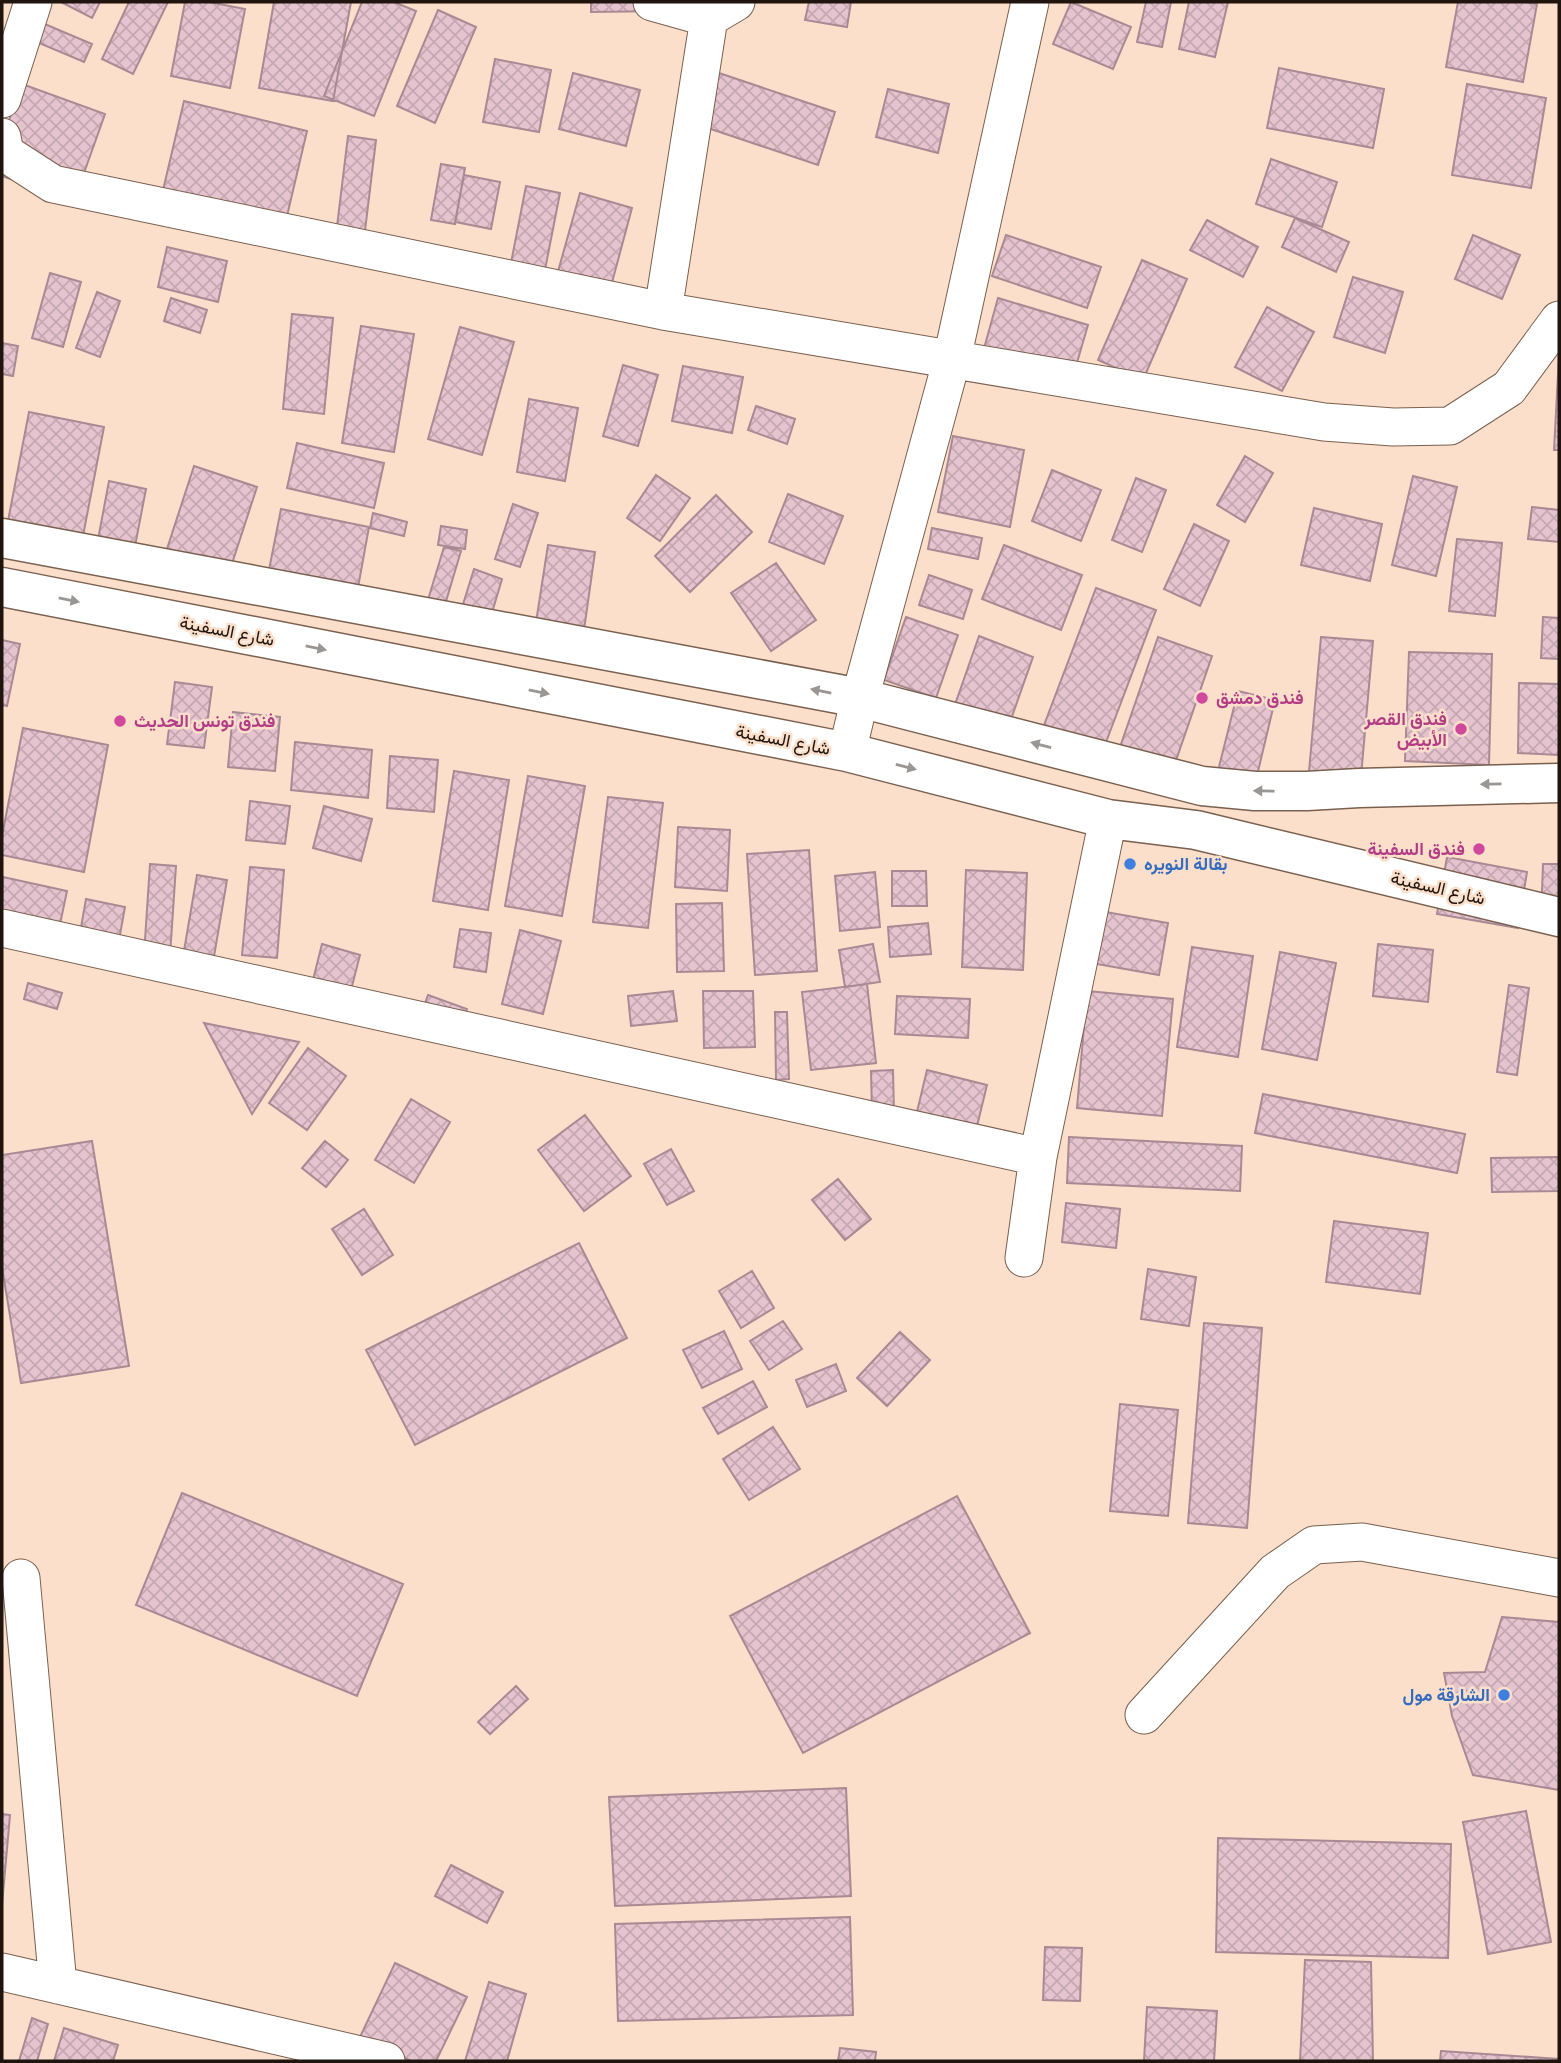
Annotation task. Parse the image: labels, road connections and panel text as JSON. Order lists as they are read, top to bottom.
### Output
{
  "streets": {
    "street": ["شارع السفينة"]
  },
  "places": [
    "فندق دمشق",
    "فندق تونس الحديث",
    "فندق القصر الأبيض",
    "فندق السفينة",
    "بقالة النويره",
    "الشارقة مول"
  ]
}
